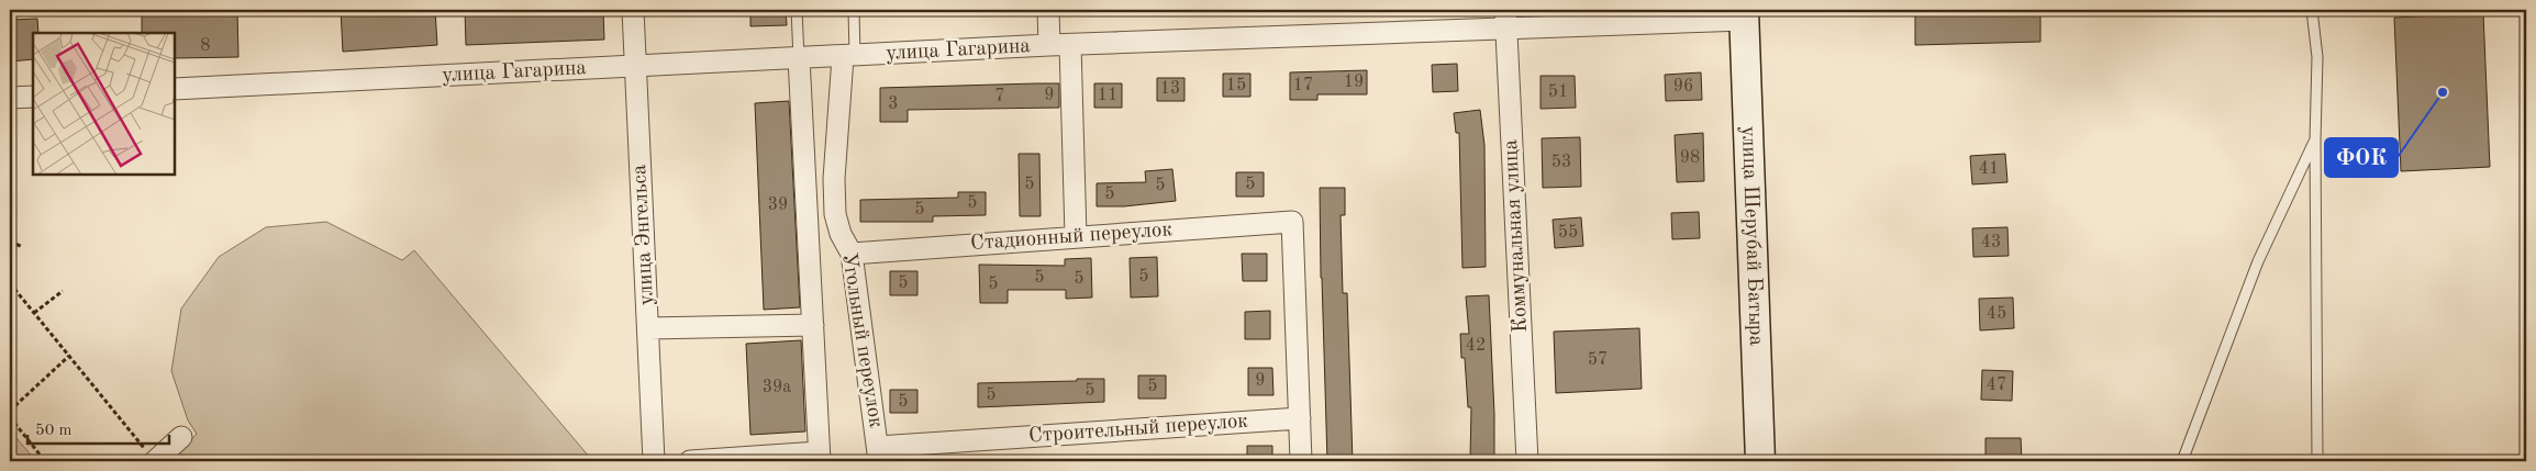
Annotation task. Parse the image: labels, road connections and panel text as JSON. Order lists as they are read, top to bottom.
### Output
{
  "streets": {
    "street": [
      "улица Гагарина",
      "улица Энгельса",
      "Коммунальная улица",
      "улица Шерубай Батыра",
      "Стадионный переулок",
      "Угольный переулок",
      "Строительный переулок"
    ]
  },
  "crossings": [
    ["улица Гагарина", "улица Энгельса"],
    ["улица Гагарина", "Коммунальная улица"],
    ["улица Гагарина", "улица Шерубай Батыра"],
    ["улица Гагарина", "Угольный переулок"],
    ["Стадионный переулок", "Угольный переулок"],
    ["Стадионный переулок", "Строительный переулок"],
    ["Угольный переулок", "Строительный переулок"]
  ],
  "places": ["ФОК"],
  "house_numbers": [
    "8",
    "19",
    "15",
    "17",
    "96",
    "13",
    "51",
    "9",
    "11",
    "7",
    "3",
    "98",
    "53",
    "41",
    "5",
    "5",
    "5",
    "5",
    "5",
    "39",
    "5",
    "55",
    "43",
    "5",
    "5",
    "5",
    "5",
    "5",
    "45",
    "42",
    "57",
    "9",
    "47",
    "5",
    "39а",
    "5",
    "5",
    "5"
  ],
  "scale_bar": "50 m"
}
